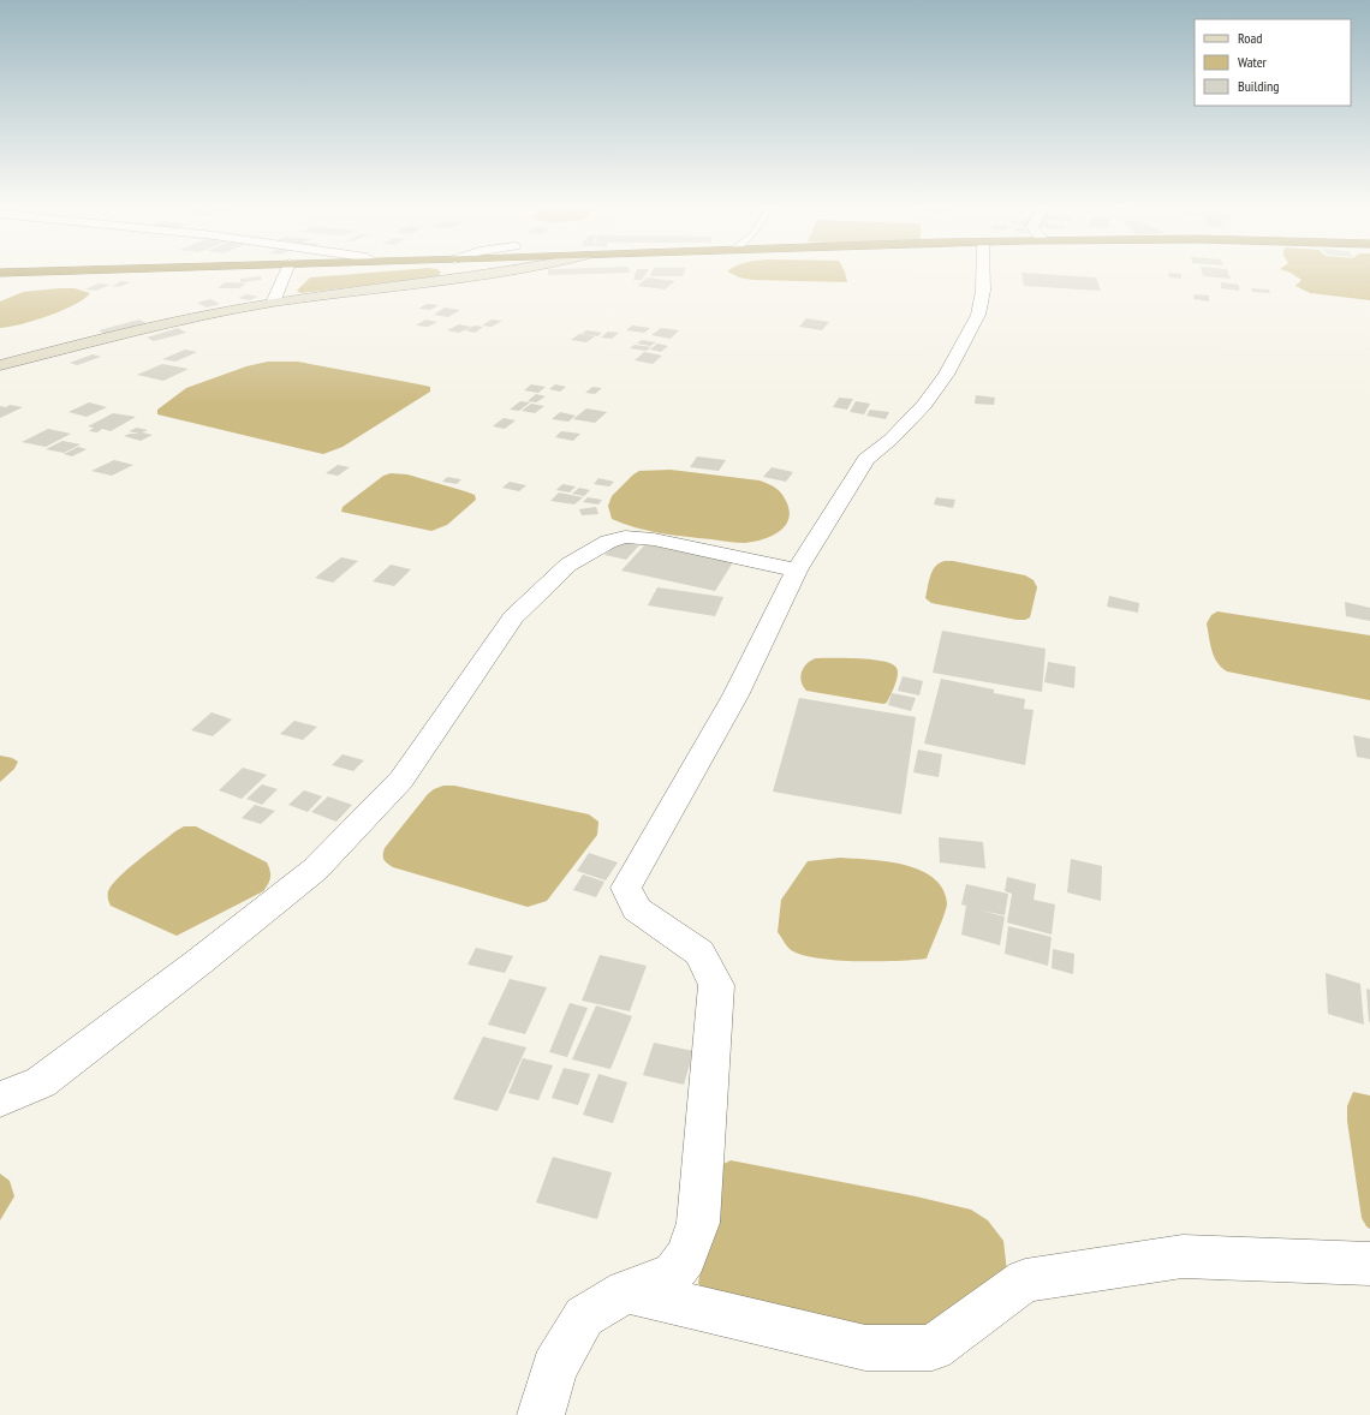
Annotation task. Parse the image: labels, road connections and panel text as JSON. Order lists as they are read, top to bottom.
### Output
{
  "legend": ["Road", "Water", "Building"]
}
